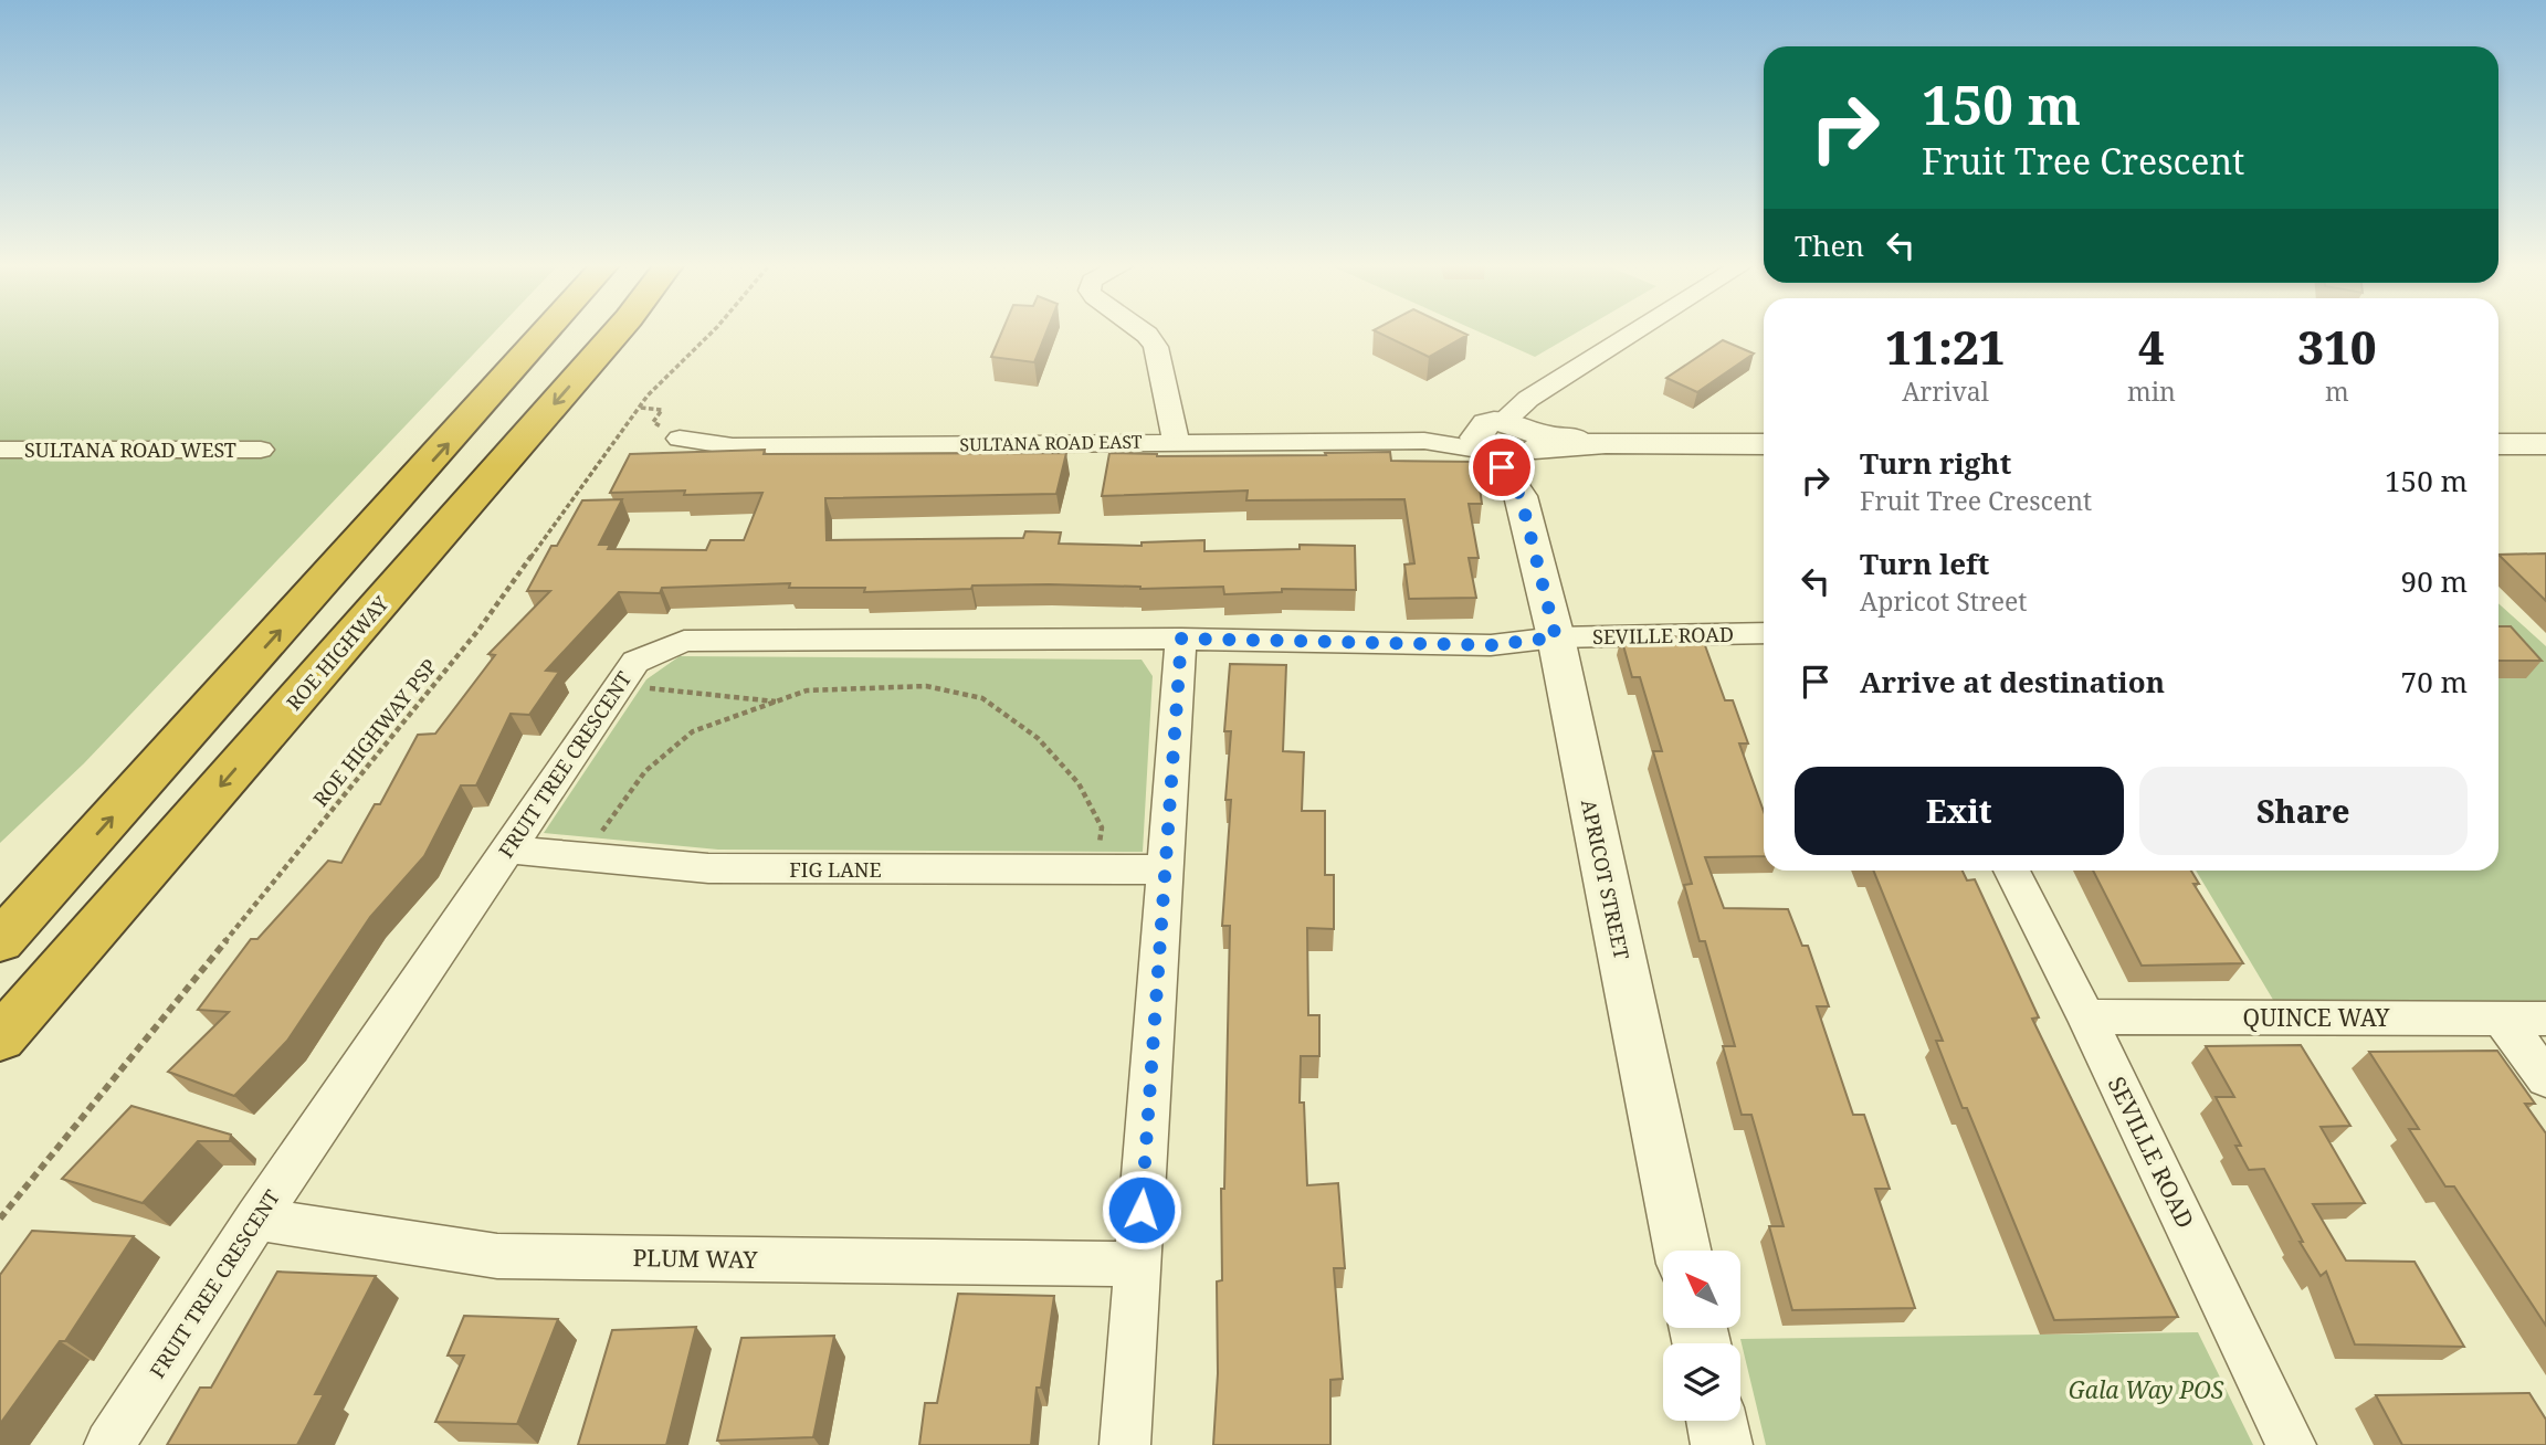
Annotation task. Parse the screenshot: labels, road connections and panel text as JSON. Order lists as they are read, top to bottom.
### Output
{
  "streets": {
    "highway": ["ROE HIGHWAY"],
    "street": [
      "SULTANA ROAD EAST",
      "SULTANA ROAD WEST",
      "SEVILLE ROAD",
      "FRUIT TREE CRESCENT",
      "FIG LANE",
      "APRICOT STREET",
      "QUINCE WAY",
      "PLUM WAY"
    ],
    "path": ["ROE HIGHWAY PSP"]
  },
  "crossings": [
    ["SULTANA ROAD EAST", "APRICOT STREET"],
    ["SEVILLE ROAD", "FRUIT TREE CRESCENT"],
    ["SEVILLE ROAD", "APRICOT STREET"],
    ["SEVILLE ROAD", "QUINCE WAY"],
    ["FRUIT TREE CRESCENT", "FIG LANE"],
    ["FRUIT TREE CRESCENT", "APRICOT STREET"],
    ["FRUIT TREE CRESCENT", "PLUM WAY"]
  ],
  "parks": ["Gala Way POS"],
  "north": "top left",
  "page": {
    "turn": ["150 m", "Fruit Tree Crescent"],
    "then": "Then",
    "eta": [
      "11:21",
      "Arrival",
      "4",
      "min",
      "310",
      "m"
    ],
    "list": [
      {
        "name": "Turn right",
        "note": "Fruit Tree Crescent",
        "value": "150 m"
      },
      {
        "name": "Turn left",
        "note": "Apricot Street",
        "value": "90 m"
      },
      {
        "name": "Arrive at destination",
        "value": "70 m"
      }
    ],
    "buttons": ["Exit", "Share"]
  }
}
